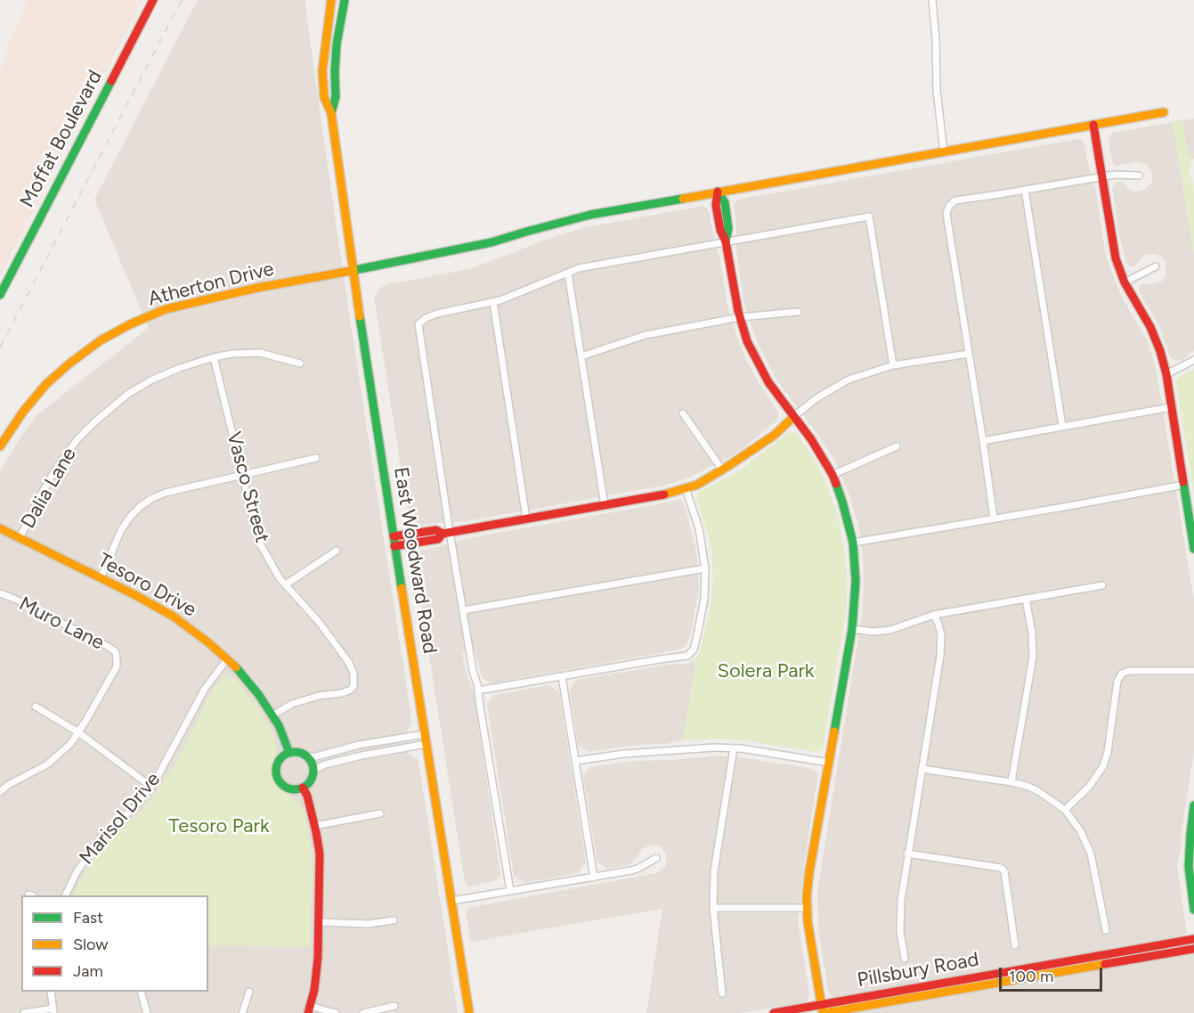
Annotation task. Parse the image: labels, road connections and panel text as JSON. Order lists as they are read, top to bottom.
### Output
{
  "streets": {
    "street": [
      "Moffat Boulevard",
      "Atherton Drive",
      "Vasco Street",
      "Dalia Lane",
      "East Woodward Road",
      "Tesoro Drive",
      "Muro Lane",
      "Marisol Drive",
      "Pillsbury Road"
    ]
  },
  "crossings": [
    ["Atherton Drive", "East Woodward Road"],
    ["Vasco Street", "Dalia Lane"],
    ["Vasco Street", "Tesoro Drive"],
    ["Dalia Lane", "Tesoro Drive"],
    ["Tesoro Drive", "Marisol Drive"]
  ],
  "parks": ["Solera Park", "Tesoro Park"],
  "legend": ["Fast", "Slow", "Jam"],
  "scale_bar": "100 m"
}
